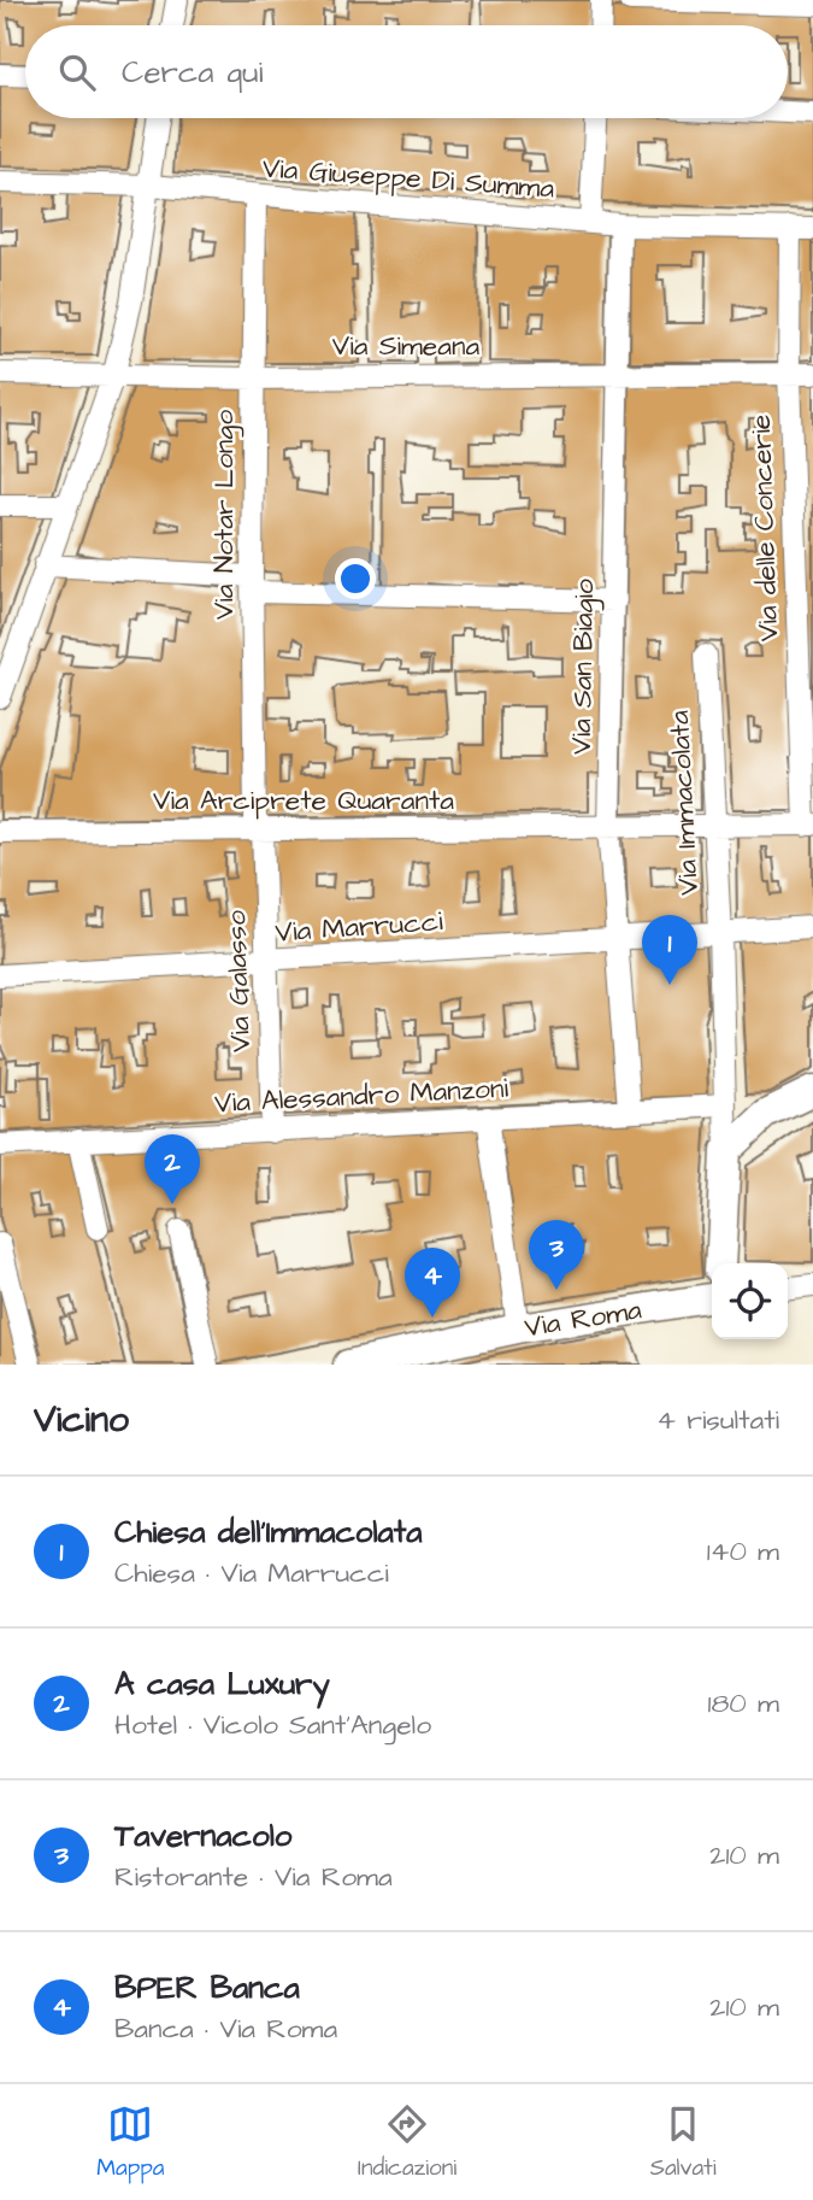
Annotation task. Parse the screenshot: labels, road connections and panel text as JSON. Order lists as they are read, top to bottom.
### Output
{
  "streets": {
    "street": [
      "Via Giuseppe Di Summa",
      "Via Simeana",
      "Via Notar Longo",
      "Via delle Concerie",
      "Via San Biagio",
      "Via Arciprete Quaranta",
      "Via Immacolata",
      "Via Marrucci",
      "Via Galasso",
      "Via Alessandro Manzoni",
      "Via Roma"
    ]
  },
  "crossings": [
    ["Via Giuseppe Di Summa", "Via Notar Longo"],
    ["Via Giuseppe Di Summa", "Via delle Concerie"],
    ["Via Giuseppe Di Summa", "Via San Biagio"],
    ["Via Simeana", "Via Notar Longo"],
    ["Via Simeana", "Via delle Concerie"],
    ["Via Simeana", "Via San Biagio"],
    ["Via Notar Longo", "Via Arciprete Quaranta"],
    ["Via Notar Longo", "Via Galasso"],
    ["Via delle Concerie", "Via Arciprete Quaranta"],
    ["Via San Biagio", "Via Arciprete Quaranta"],
    ["Via San Biagio", "Via Marrucci"],
    ["Via San Biagio", "Via Alessandro Manzoni"],
    ["Via Arciprete Quaranta", "Via Immacolata"],
    ["Via Arciprete Quaranta", "Via Galasso"],
    ["Via Immacolata", "Via Marrucci"],
    ["Via Immacolata", "Via Alessandro Manzoni"],
    ["Via Marrucci", "Via Galasso"],
    ["Via Galasso", "Via Alessandro Manzoni"]
  ],
  "page": {
    "search": "Cerca qui",
    "pins": [
      "1",
      "2",
      "3",
      "4"
    ],
    "heading": ["Vicino", "4 risultati"],
    "list": [
      {
        "mark": "1",
        "name": "Chiesa dell'Immacolata",
        "note": "Chiesa · Via Marrucci",
        "value": "140 m"
      },
      {
        "mark": "2",
        "name": "A casa Luxury",
        "note": "Hotel · Vicolo Sant'Angelo",
        "value": "180 m"
      },
      {
        "mark": "3",
        "name": "Tavernacolo",
        "note": "Ristorante · Via Roma",
        "value": "210 m"
      },
      {
        "mark": "4",
        "name": "BPER Banca",
        "note": "Banca · Via Roma",
        "value": "210 m"
      }
    ],
    "nav": ["Mappa", "Indicazioni", "Salvati"]
  }
}
